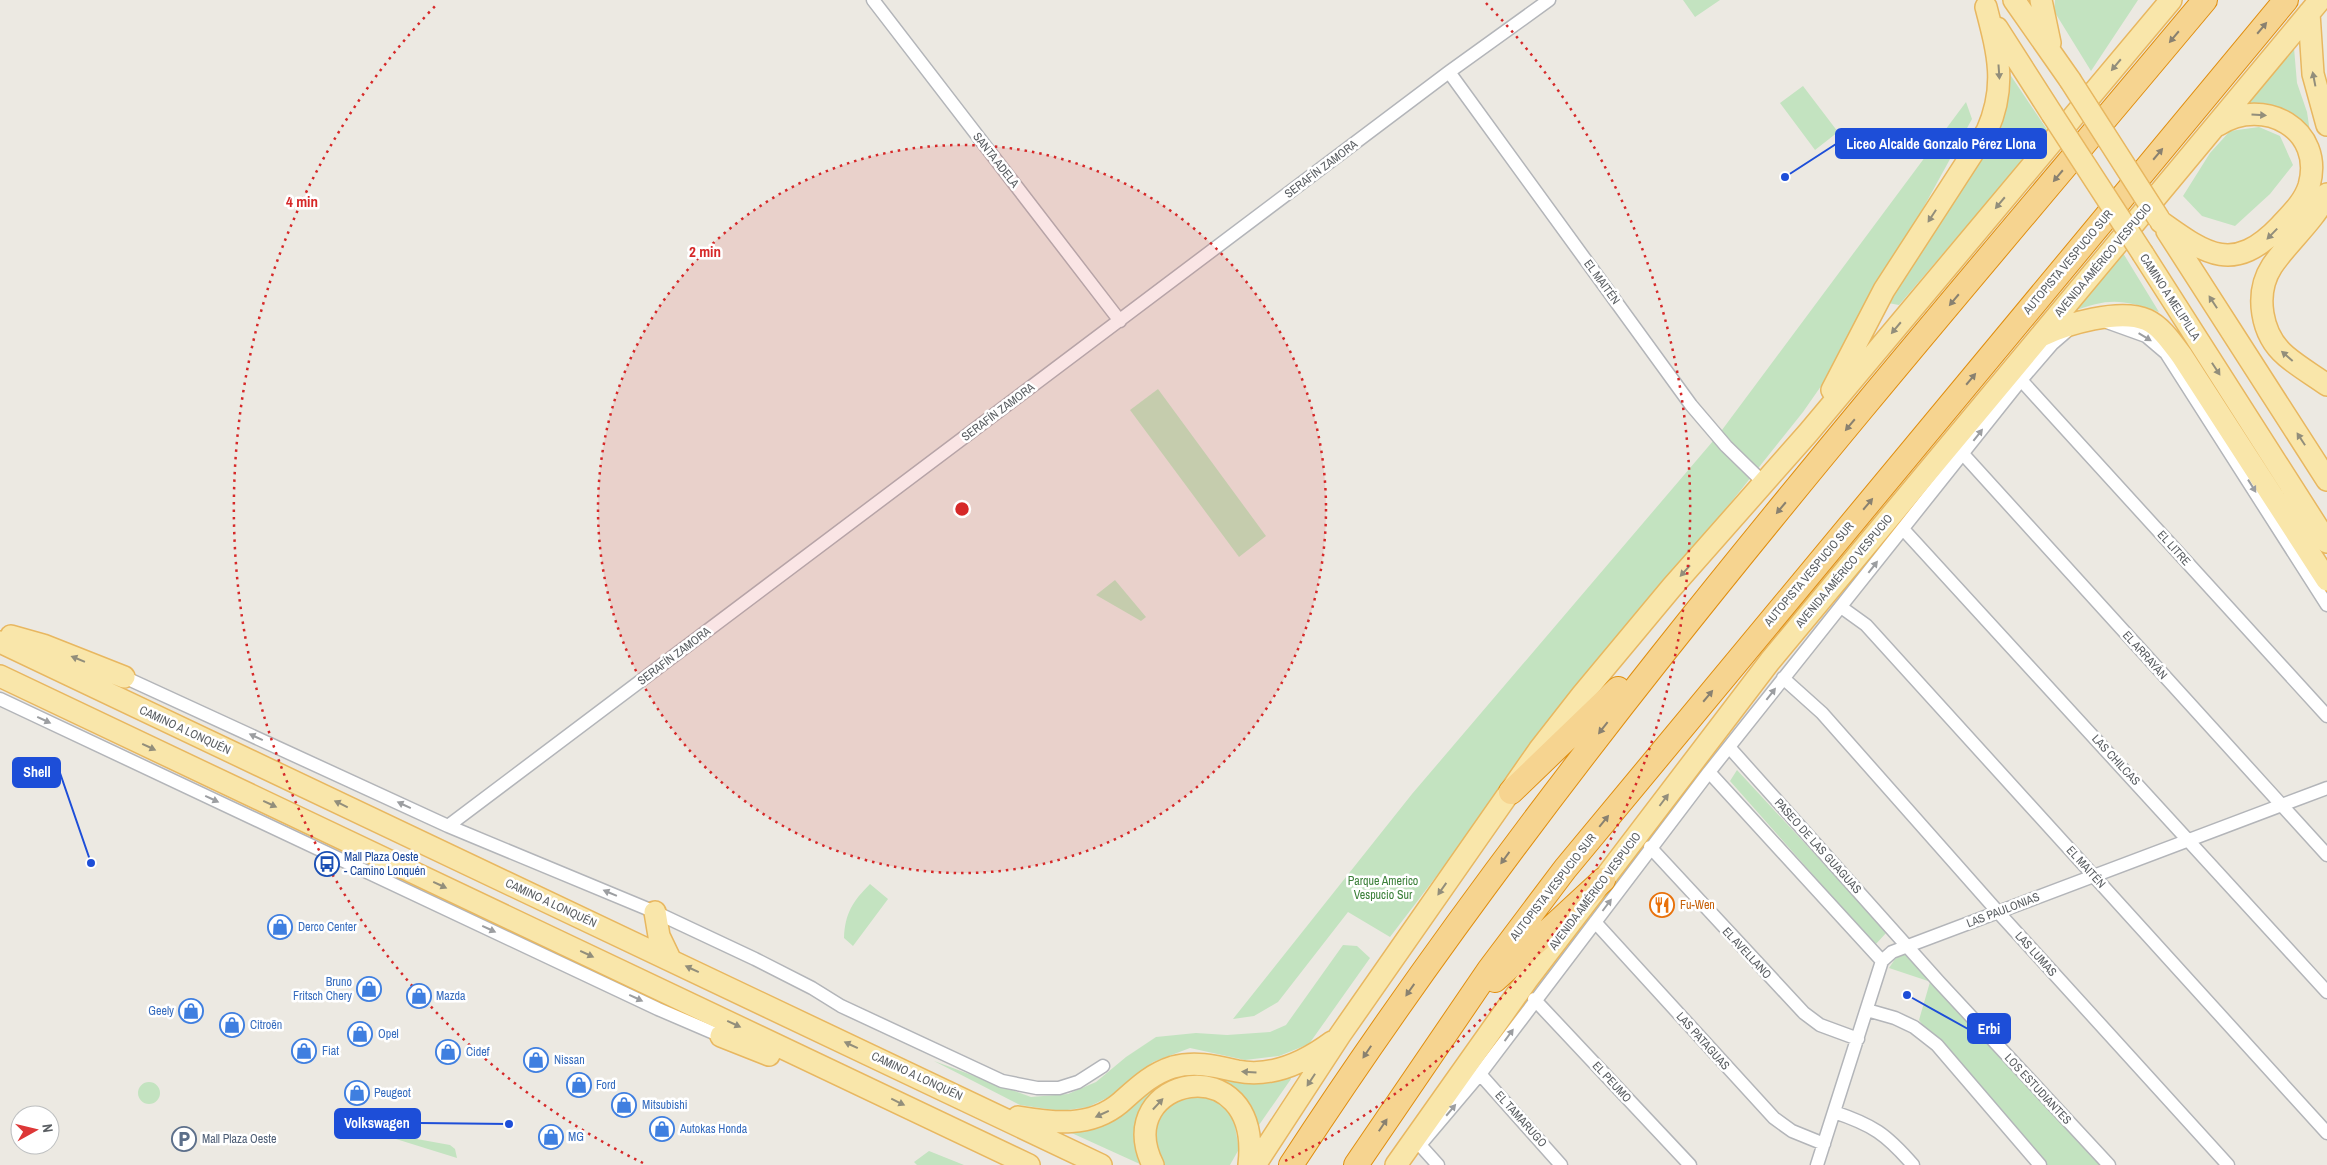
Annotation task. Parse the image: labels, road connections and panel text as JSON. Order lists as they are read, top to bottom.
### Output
{
  "streets": {
    "highway": ["AUTOPISTA VESPUCIO SUR"],
    "main road": ["AVENIDA AMÉRICO VESPUCIO", "CAMINO A MELIPILLA", "CAMINO A LONQUÉN"],
    "street": [
      "SANTA ADELA",
      "SERAFÍN ZAMORA",
      "EL MAITÉN",
      "EL LITRE",
      "EL ARRAYÁN",
      "LAS CHILCAS",
      "PASEO DE LAS GUAGUAS",
      "LAS PAULONIAS",
      "EL AVELLANO",
      "LAS LUMAS",
      "LAS PATAGUAS",
      "EL PEUMO",
      "LOS ESTUDIANTES",
      "EL TAMARUGO"
    ]
  },
  "crossings": [
    ["SANTA ADELA", "SERAFÍN ZAMORA"],
    ["SERAFÍN ZAMORA", "EL MAITÉN"],
    ["SERAFÍN ZAMORA", "CAMINO A LONQUÉN"],
    ["AVENIDA AMÉRICO VESPUCIO", "EL MAITÉN"],
    ["AVENIDA AMÉRICO VESPUCIO", "EL LITRE"],
    ["AVENIDA AMÉRICO VESPUCIO", "EL ARRAYÁN"],
    ["AVENIDA AMÉRICO VESPUCIO", "LAS CHILCAS"],
    ["AVENIDA AMÉRICO VESPUCIO", "PASEO DE LAS GUAGUAS"],
    ["AVENIDA AMÉRICO VESPUCIO", "EL AVELLANO"],
    ["AVENIDA AMÉRICO VESPUCIO", "LAS LUMAS"],
    ["AVENIDA AMÉRICO VESPUCIO", "LAS PATAGUAS"],
    ["AVENIDA AMÉRICO VESPUCIO", "EL PEUMO"],
    ["AVENIDA AMÉRICO VESPUCIO", "EL TAMARUGO"],
    ["EL MAITÉN", "LAS PAULONIAS"],
    ["EL ARRAYÁN", "LAS PAULONIAS"],
    ["LAS CHILCAS", "LAS PAULONIAS"],
    ["PASEO DE LAS GUAGUAS", "LAS PAULONIAS"],
    ["PASEO DE LAS GUAGUAS", "LOS ESTUDIANTES"],
    ["LAS PAULONIAS", "LAS LUMAS"],
    ["LAS PAULONIAS", "LOS ESTUDIANTES"]
  ],
  "parks": ["Parque Americo Vespucio Sur"],
  "places": {
    "other": [
      "Liceo Alcalde Gonzalo Pérez Llona",
      "Shell",
      "Erbi",
      "Volkswagen"
    ],
    "bus stop": ["Mall Plaza Oeste - Camino Lonquén"],
    "restaurant": ["Fu-Wen"],
    "shop": [
      "Derco Center",
      "Bruno Fritsch Chery",
      "Mazda",
      "Geely",
      "Citroën",
      "Opel",
      "Fiat",
      "Cidef",
      "Nissan",
      "Ford",
      "Peugeot",
      "Mitsubishi",
      "Autokas Honda",
      "MG"
    ],
    "parking": ["Mall Plaza Oeste"]
  },
  "north": "right",
  "rings": ["4 min", "2 min"]
}
